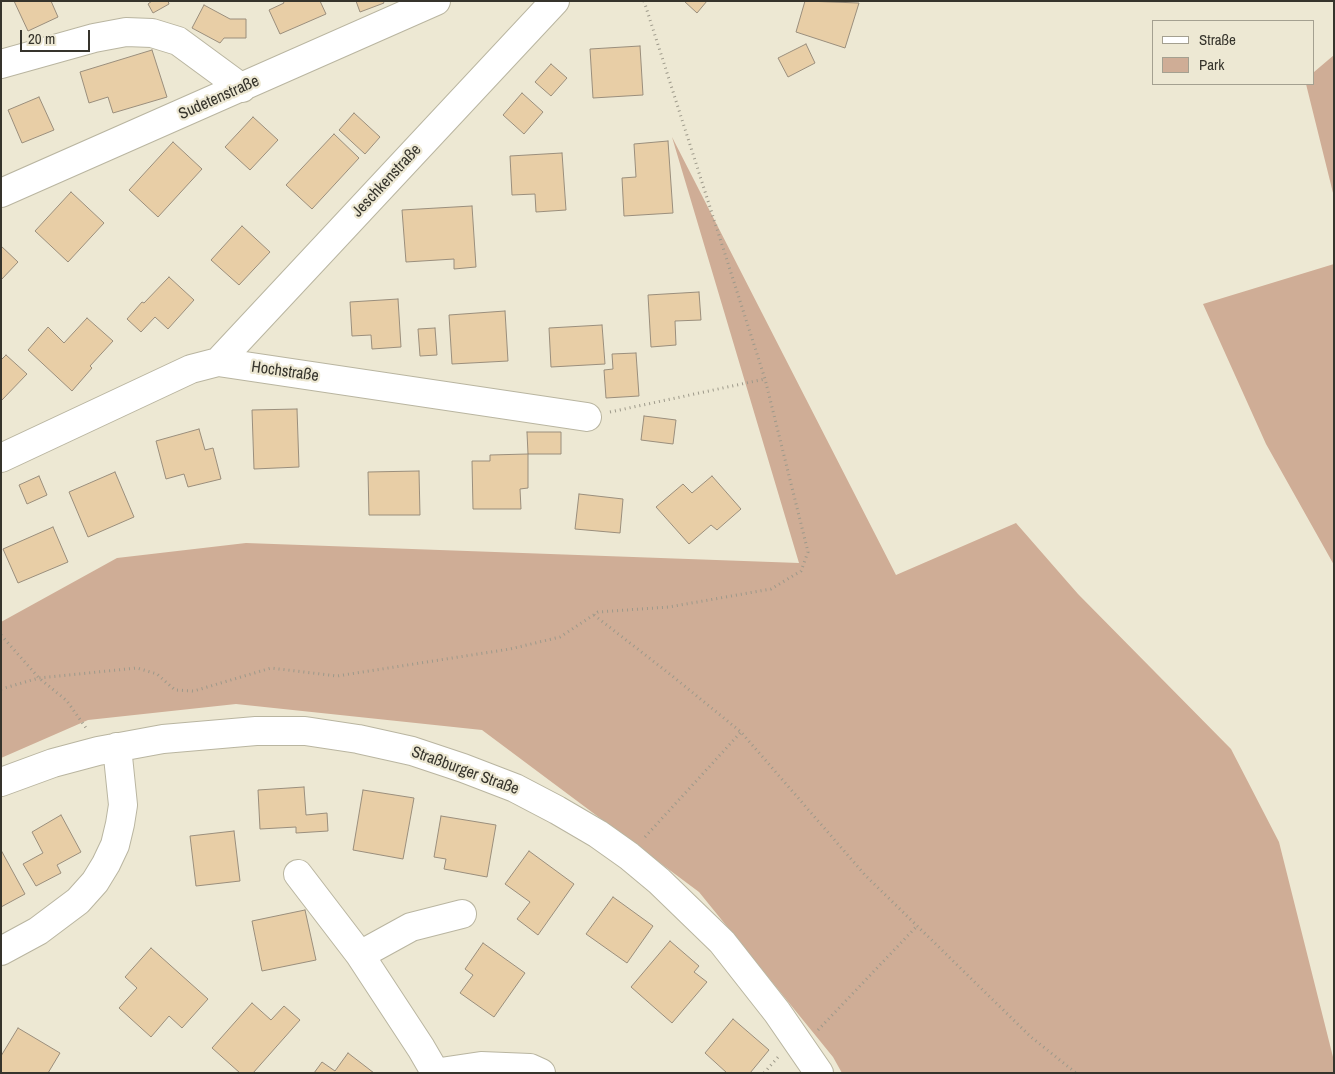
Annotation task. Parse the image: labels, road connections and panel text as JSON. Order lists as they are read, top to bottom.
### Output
{
  "streets": {
    "street": [
      "Sudetenstraße",
      "Jeschkenstraße",
      "Hochstraße",
      "Straßburger Straße"
    ]
  },
  "crossings": [
    ["Jeschkenstraße", "Hochstraße"]
  ],
  "legend": ["Straße", "Park"],
  "scale_bar": "20 m"
}
